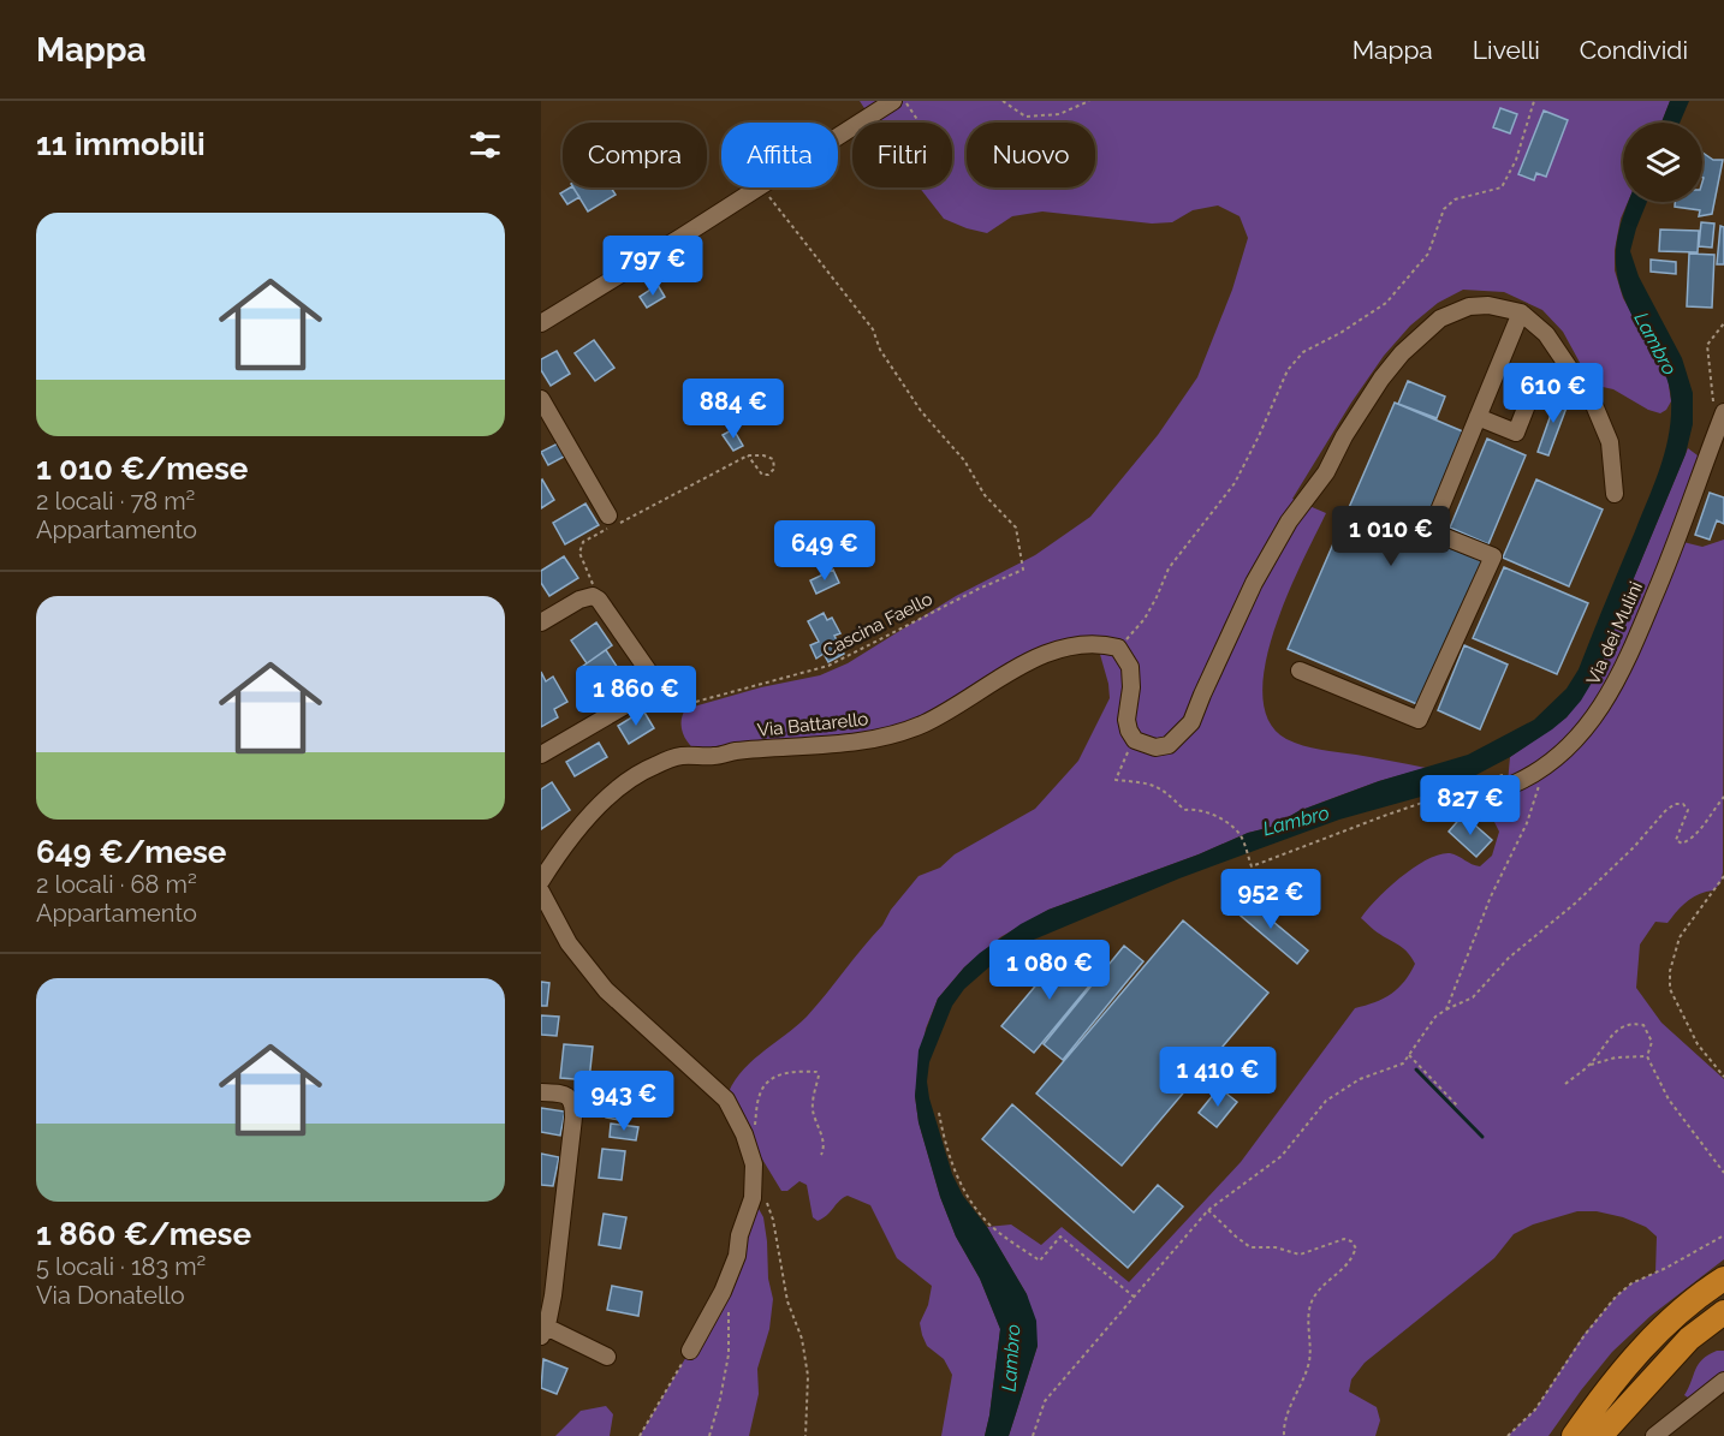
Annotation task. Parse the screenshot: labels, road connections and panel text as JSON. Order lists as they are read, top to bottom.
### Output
{
  "streets": {
    "street": ["Via dei Mulini", "Via Battarello"],
    "path": ["Cascina Faello"]
  },
  "water": ["Lambro"],
  "page": {
    "header": "Mappa",
    "nav": ["Mappa", "Livelli", "Condividi"],
    "heading": "11 immobili",
    "chip": [
      "Compra",
      "Affitta",
      "Filtri",
      "Nuovo"
    ],
    "list": [
      {
        "name": "1 010 €/mese",
        "note": "2 locali · 78 m² · Appartamento"
      },
      {
        "name": "649 €/mese",
        "note": "2 locali · 68 m² · Appartamento"
      },
      {
        "name": "1 860 €/mese",
        "note": "5 locali · 183 m² · Via Donatello"
      }
    ],
    "price": [
      "797 €",
      "610 €",
      "884 €",
      "1 010 €",
      "649 €",
      "1 860 €",
      "827 €",
      "952 €",
      "1 080 €",
      "1 410 €",
      "943 €"
    ]
  }
}
